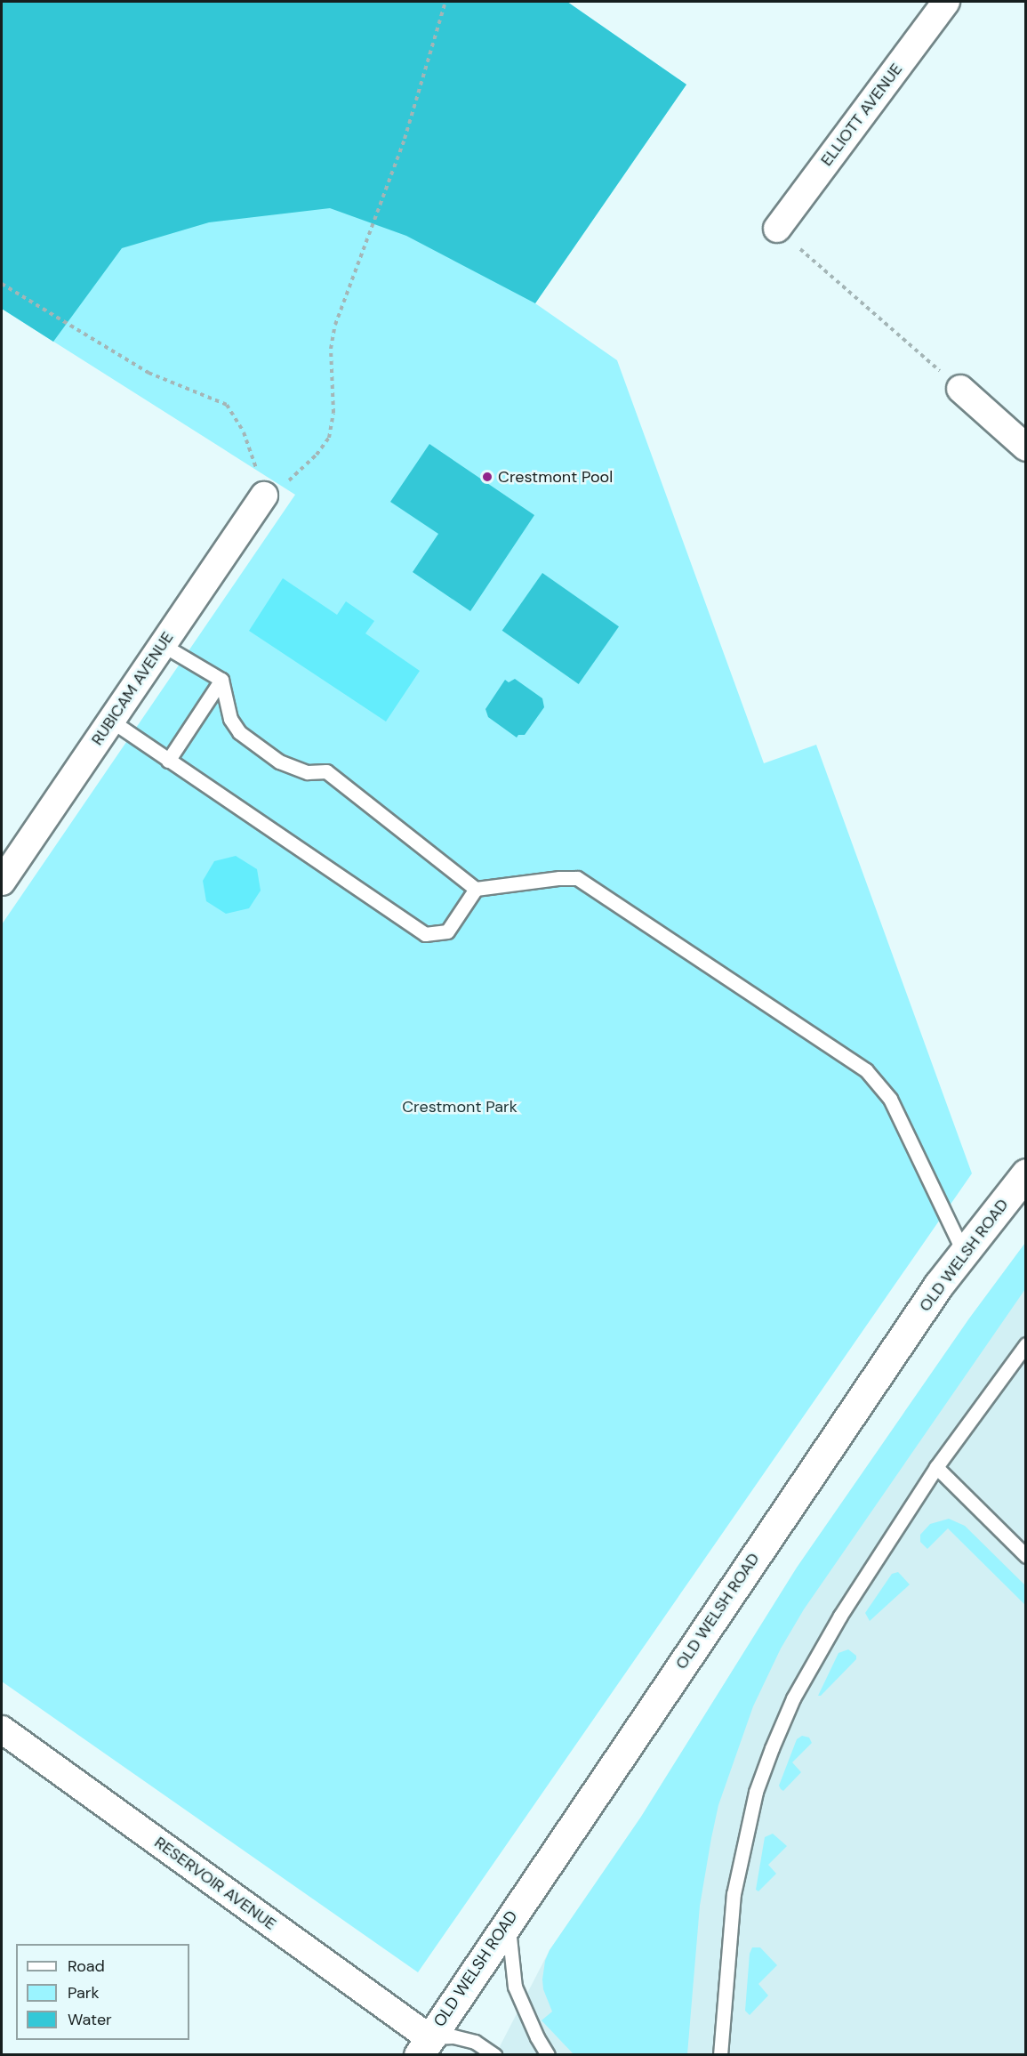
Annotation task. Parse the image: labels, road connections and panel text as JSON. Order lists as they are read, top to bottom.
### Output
{
  "streets": {
    "street": [
      "ELLIOTT AVENUE",
      "RUBICAM AVENUE",
      "OLD WELSH ROAD",
      "RESERVOIR AVENUE"
    ]
  },
  "crossings": [
    ["OLD WELSH ROAD", "RESERVOIR AVENUE"]
  ],
  "parks": ["Crestmont Park"],
  "places": ["Crestmont Pool"],
  "legend": ["Road", "Park", "Water"]
}
